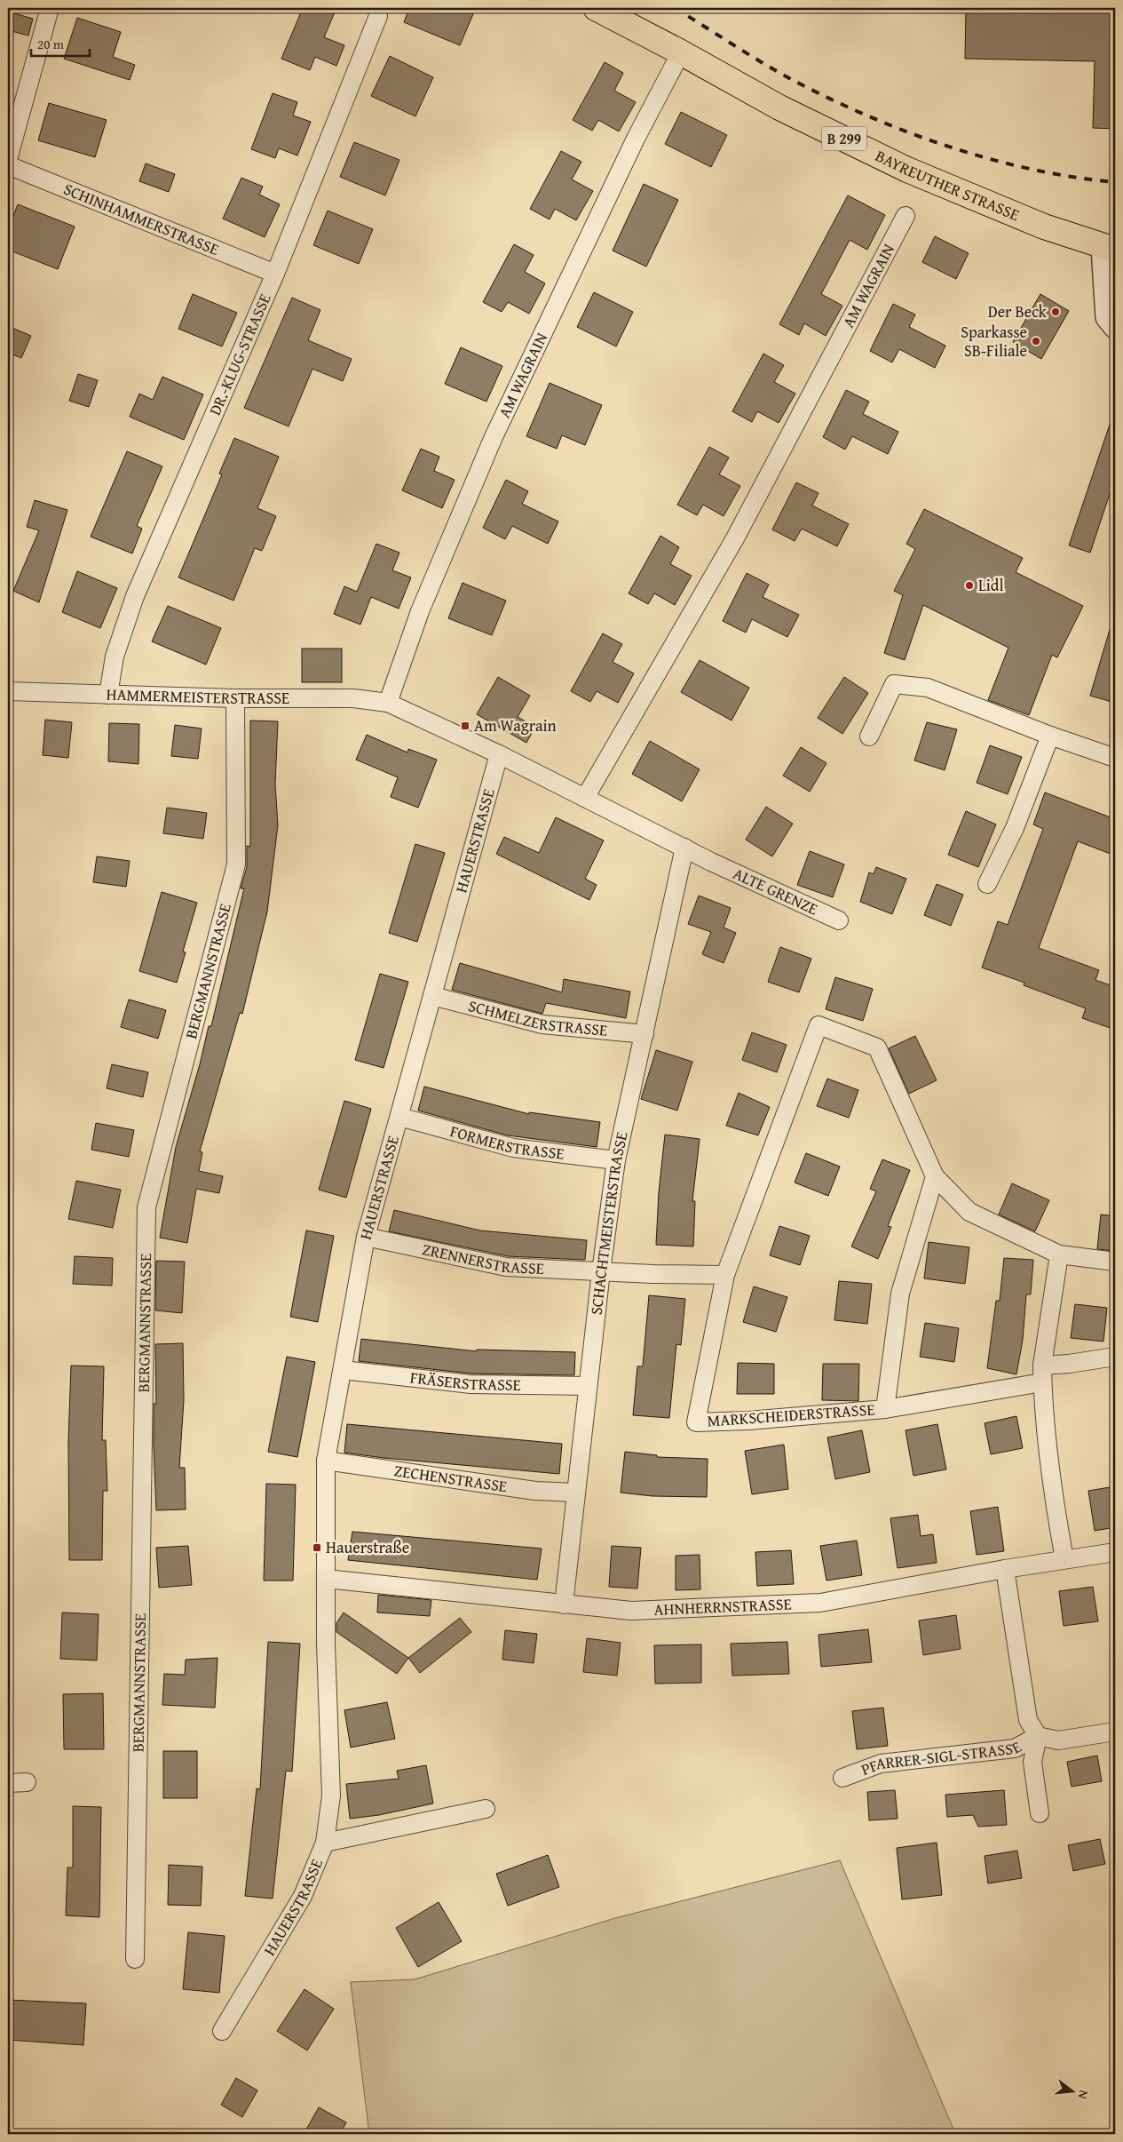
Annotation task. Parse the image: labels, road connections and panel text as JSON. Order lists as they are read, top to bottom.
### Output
{
  "streets": {
    "main road": ["B 299", "BAYREUTHER STRASSE"],
    "street": [
      "SCHINHAMMERSTRASSE",
      "AM WAGRAIN",
      "DR.-KLUG-STRASSE",
      "HAMMERMEISTERSTRASSE",
      "HAUERSTRASSE",
      "ALTE GRENZE",
      "BERGMANNSTRASSE",
      "SCHMELZERSTRASSE",
      "FORMERSTRASSE",
      "SCHACHTMEISTERSTRASSE",
      "ZRENNERSTRASSE",
      "FRÄSERSTRASSE",
      "MARKSCHEIDERSTRASSE",
      "ZECHENSTRASSE",
      "AHNHERRNSTRASSE",
      "PFARRER-SIGL-STRASSE"
    ]
  },
  "crossings": [
    ["BAYREUTHER STRASSE", "AM WAGRAIN"],
    ["SCHINHAMMERSTRASSE", "DR.-KLUG-STRASSE"],
    ["AM WAGRAIN", "HAMMERMEISTERSTRASSE"],
    ["DR.-KLUG-STRASSE", "HAMMERMEISTERSTRASSE"],
    ["HAMMERMEISTERSTRASSE", "BERGMANNSTRASSE"],
    ["HAUERSTRASSE", "SCHMELZERSTRASSE"],
    ["HAUERSTRASSE", "FORMERSTRASSE"],
    ["HAUERSTRASSE", "ZRENNERSTRASSE"],
    ["HAUERSTRASSE", "FRÄSERSTRASSE"],
    ["HAUERSTRASSE", "ZECHENSTRASSE"],
    ["HAUERSTRASSE", "AHNHERRNSTRASSE"],
    ["ALTE GRENZE", "SCHACHTMEISTERSTRASSE"],
    ["SCHMELZERSTRASSE", "SCHACHTMEISTERSTRASSE"],
    ["FORMERSTRASSE", "SCHACHTMEISTERSTRASSE"],
    ["SCHACHTMEISTERSTRASSE", "ZRENNERSTRASSE"],
    ["SCHACHTMEISTERSTRASSE", "FRÄSERSTRASSE"],
    ["SCHACHTMEISTERSTRASSE", "ZECHENSTRASSE"],
    ["SCHACHTMEISTERSTRASSE", "AHNHERRNSTRASSE"],
    ["AHNHERRNSTRASSE", "PFARRER-SIGL-STRASSE"]
  ],
  "places": {
    "other": ["Der Beck", "Sparkasse SB-Filiale", "Lidl"],
    "transit": ["Am Wagrain", "Hauerstraße"]
  },
  "scale_bar": "20 m",
  "north": "right"
}
